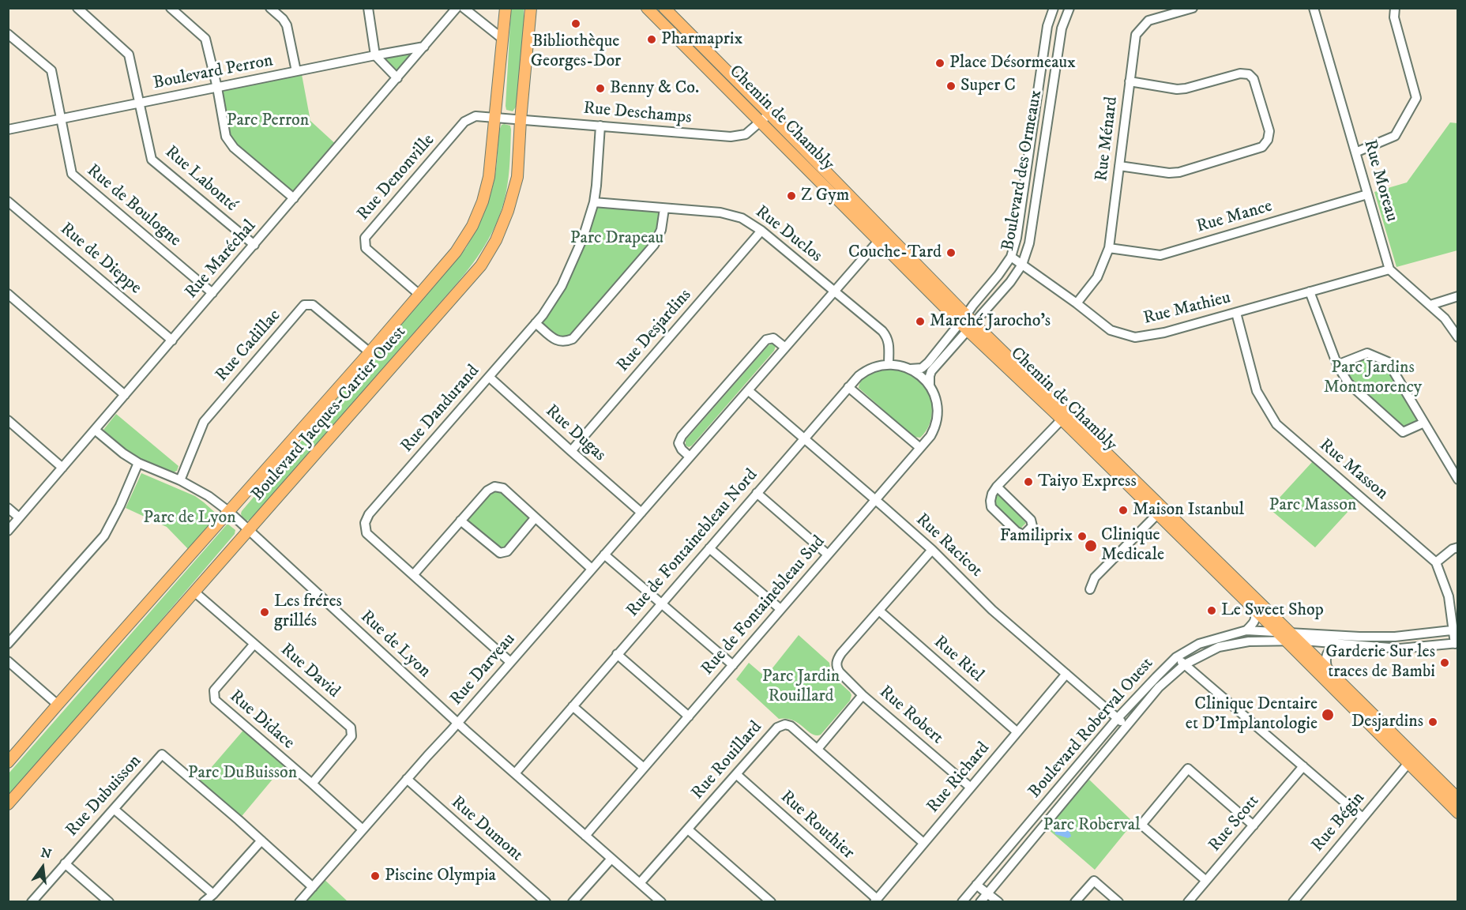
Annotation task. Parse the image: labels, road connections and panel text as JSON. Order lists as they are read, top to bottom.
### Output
{
  "streets": {
    "main road": ["Chemin de Chambly", "Boulevard Jacques-Cartier Ouest"],
    "street": [
      "Boulevard Perron",
      "Rue Deschamps",
      "Rue Ménard",
      "Boulevard des Ormeaux",
      "Rue Denonville",
      "Rue Labonté",
      "Rue Moreau",
      "Rue de Boulogne",
      "Rue Mance",
      "Rue Duclos",
      "Rue de Dieppe",
      "Rue Maréchal",
      "Rue Mathieu",
      "Rue Desjardins",
      "Rue Cadillac",
      "Rue Dandurand",
      "Rue Dugas",
      "Rue Masson",
      "Rue de Fontainebleau Nord",
      "Rue Racicot",
      "Rue de Fontainebleau Sud",
      "Rue de Lyon",
      "Rue Riel",
      "Rue Darveau",
      "Rue David",
      "Rue Robert",
      "Rue Didace",
      "Boulevard Roberval Ouest",
      "Rue Rouillard",
      "Rue Richard",
      "Rue Dubuisson",
      "Rue Bégin",
      "Rue Scott",
      "Rue Routhier",
      "Rue Dumont"
    ]
  },
  "crossings": [
    ["Boulevard Perron", "Rue Labonté"],
    ["Boulevard Perron", "Rue de Boulogne"],
    ["Boulevard Perron", "Rue Maréchal"],
    ["Rue Deschamps", "Chemin de Chambly"],
    ["Rue Deschamps", "Rue Denonville"],
    ["Rue Deschamps", "Rue Dandurand"],
    ["Rue Deschamps", "Boulevard Jacques-Cartier Ouest"],
    ["Chemin de Chambly", "Boulevard des Ormeaux"],
    ["Chemin de Chambly", "Rue Darveau"],
    ["Chemin de Chambly", "Boulevard Roberval Ouest"],
    ["Chemin de Chambly", "Rue Bégin"],
    ["Rue Ménard", "Rue Mance"],
    ["Rue Ménard", "Rue Mathieu"],
    ["Boulevard des Ormeaux", "Rue Mathieu"],
    ["Rue Denonville", "Boulevard Jacques-Cartier Ouest"],
    ["Rue Labonté", "Rue Maréchal"],
    ["Rue Moreau", "Rue Mance"],
    ["Rue Moreau", "Rue Mathieu"],
    ["Rue de Boulogne", "Rue Maréchal"],
    ["Rue Duclos", "Rue Desjardins"],
    ["Rue Duclos", "Rue Dandurand"],
    ["Rue Duclos", "Rue de Fontainebleau Nord"],
    ["Rue Duclos", "Rue Darveau"],
    ["Rue de Dieppe", "Rue Maréchal"],
    ["Rue Maréchal", "Rue de Lyon"],
    ["Rue Mathieu", "Rue Masson"],
    ["Rue Desjardins", "Rue Dugas"],
    ["Rue Cadillac", "Boulevard Jacques-Cartier Ouest"],
    ["Rue Cadillac", "Rue de Lyon"],
    ["Rue Dandurand", "Rue Dugas"],
    ["Rue Dandurand", "Rue Darveau"],
    ["Boulevard Jacques-Cartier Ouest", "Rue de Lyon"],
    ["Boulevard Jacques-Cartier Ouest", "Rue David"],
    ["Rue Dugas", "Rue Darveau"],
    ["Rue Masson", "Boulevard Roberval Ouest"],
    ["Rue de Fontainebleau Nord", "Rue Racicot"],
    ["Rue de Fontainebleau Nord", "Rue de Lyon"],
    ["Rue Racicot", "Rue de Fontainebleau Sud"],
    ["Rue Racicot", "Rue Darveau"],
    ["Rue Racicot", "Boulevard Roberval Ouest"],
    ["Rue Racicot", "Rue Richard"],
    ["Rue de Fontainebleau Sud", "Rue de Lyon"],
    ["Rue de Lyon", "Rue Darveau"],
    ["Rue de Lyon", "Rue Rouillard"],
    ["Rue Riel", "Rue Robert"],
    ["Rue Riel", "Rue Richard"],
    ["Rue Darveau", "Rue Didace"],
    ["Rue Darveau", "Rue Dubuisson"],
    ["Rue Darveau", "Rue Dumont"],
    ["Rue David", "Rue Didace"],
    ["Rue Robert", "Rue Richard"],
    ["Rue Rouillard", "Rue Routhier"],
    ["Rue Richard", "Rue Routhier"]
  ],
  "parks": [
    "Parc Perron",
    "Parc Drapeau",
    "Parc Jardins Montmorency",
    "Parc Masson",
    "Parc de Lyon",
    "Parc Jardin Rouillard",
    "Parc DuBuisson",
    "Parc Roberval"
  ],
  "places": [
    "Bibliothèque Georges-Dor",
    "Pharmaprix",
    "Place Désormeaux",
    "Super C",
    "Benny & Co.",
    "Z Gym",
    "Couche-Tard",
    "Marché Jarocho's",
    "Taiyo Express",
    "Maison Istanbul",
    "Familiprix",
    "Clinique Medicale",
    "Le Sweet Shop",
    "Les fréres grillés",
    "Garderie Sur les traces de Bambi",
    "Clinique Dentaire et D'Implantologie",
    "Desjardins",
    "Piscine Olympia"
  ],
  "north": "top"
}
